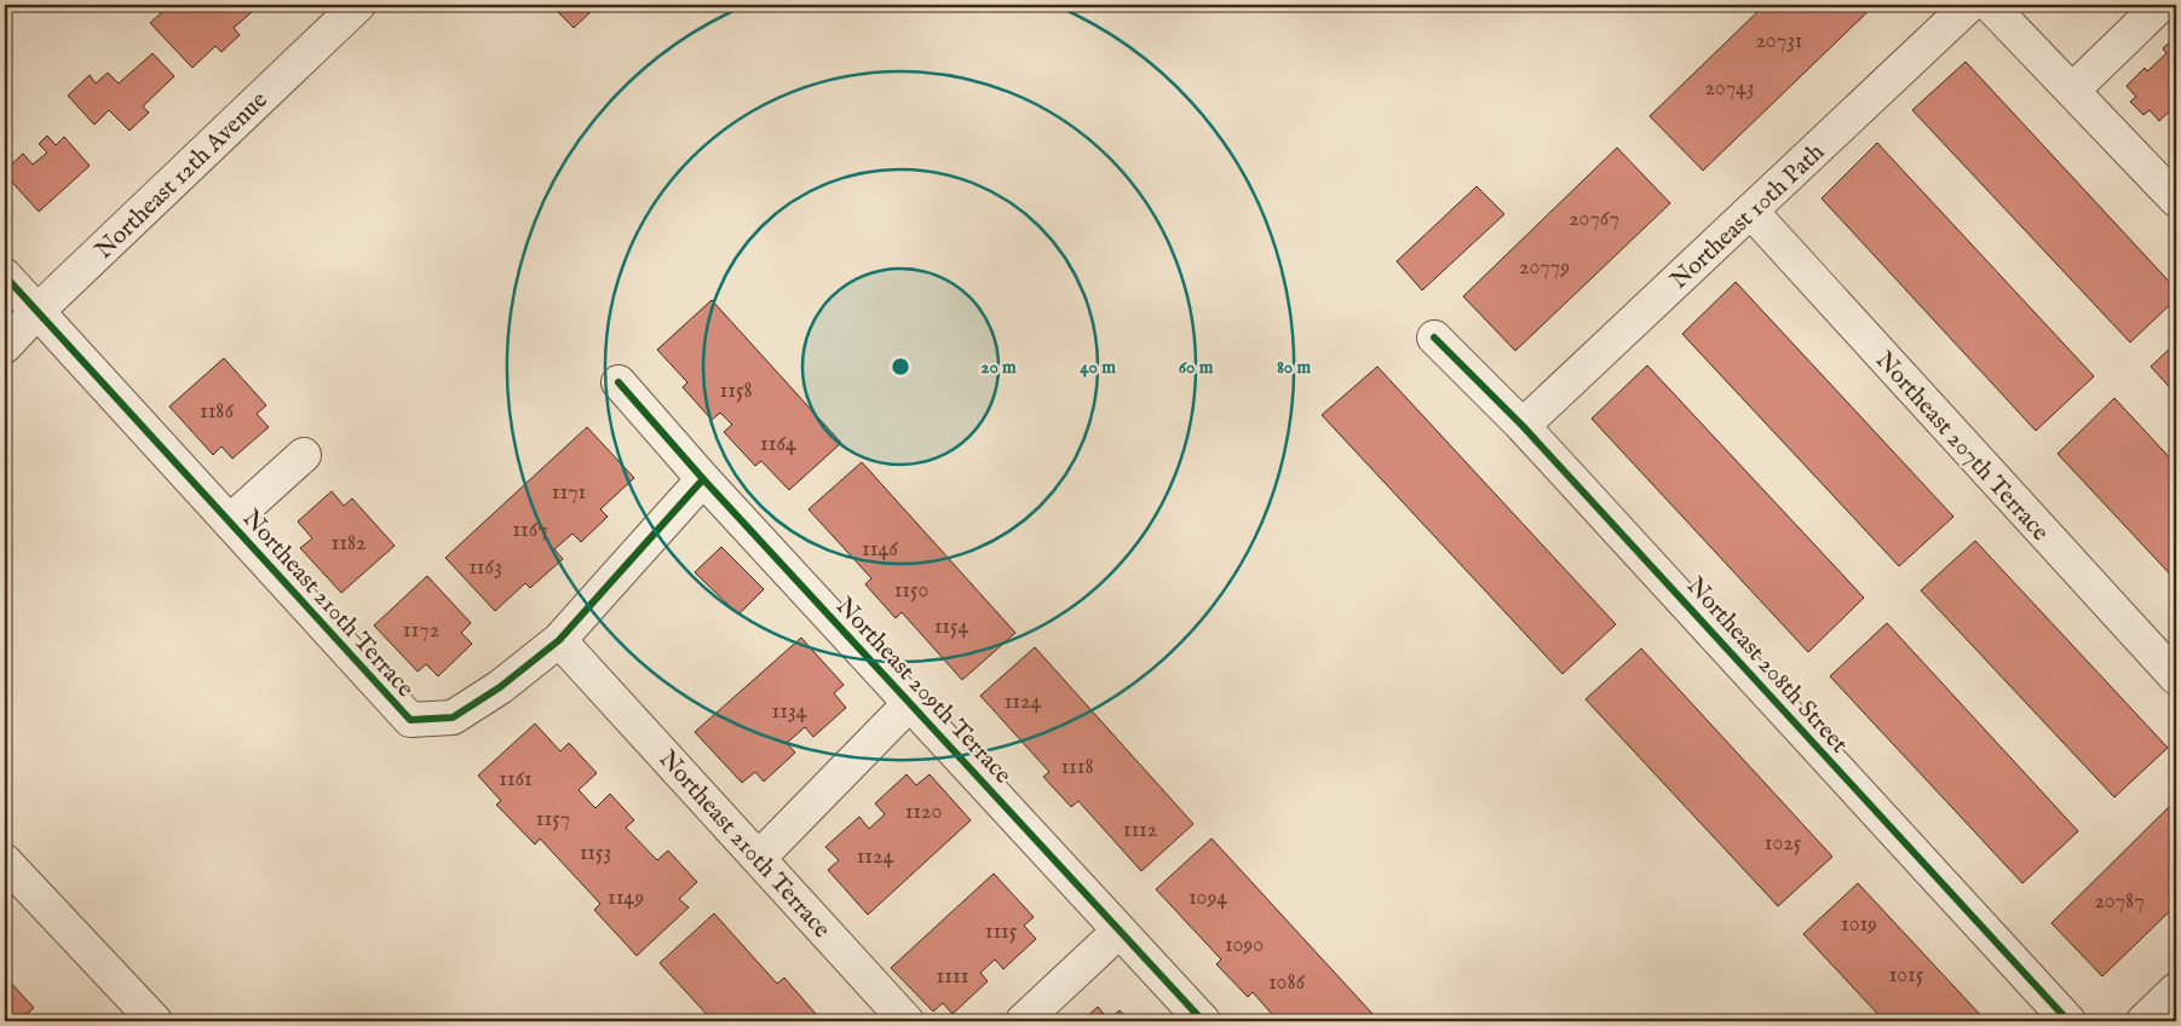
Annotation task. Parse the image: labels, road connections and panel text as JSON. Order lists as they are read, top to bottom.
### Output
{
  "streets": {
    "street": [
      "Northeast 12th Avenue",
      "Northeast 10th Path",
      "Northeast 207th Terrace",
      "Northeast 210th Terrace",
      "Northeast 208th Street",
      "Northeast 209th Terrace"
    ]
  },
  "crossings": [
    ["Northeast 12th Avenue", "Northeast 210th Terrace"],
    ["Northeast 10th Path", "Northeast 207th Terrace"],
    ["Northeast 10th Path", "Northeast 208th Street"],
    ["Northeast 210th Terrace", "Northeast 209th Terrace"]
  ],
  "house_numbers": [
    "20731",
    "20743",
    "20767",
    "20779",
    "1158",
    "1186",
    "1164",
    "1171",
    "1167",
    "1182",
    "1146",
    "1163",
    "1150",
    "1154",
    "1172",
    "1124",
    "1134",
    "1118",
    "1161",
    "1120",
    "1157",
    "1112",
    "1025",
    "1153",
    "1124",
    "1149",
    "1094",
    "20787",
    "1019",
    "1115",
    "1090",
    "1015",
    "1111",
    "1086"
  ],
  "rings": [
    "20 m",
    "40 m",
    "60 m",
    "80 m"
  ]
}
